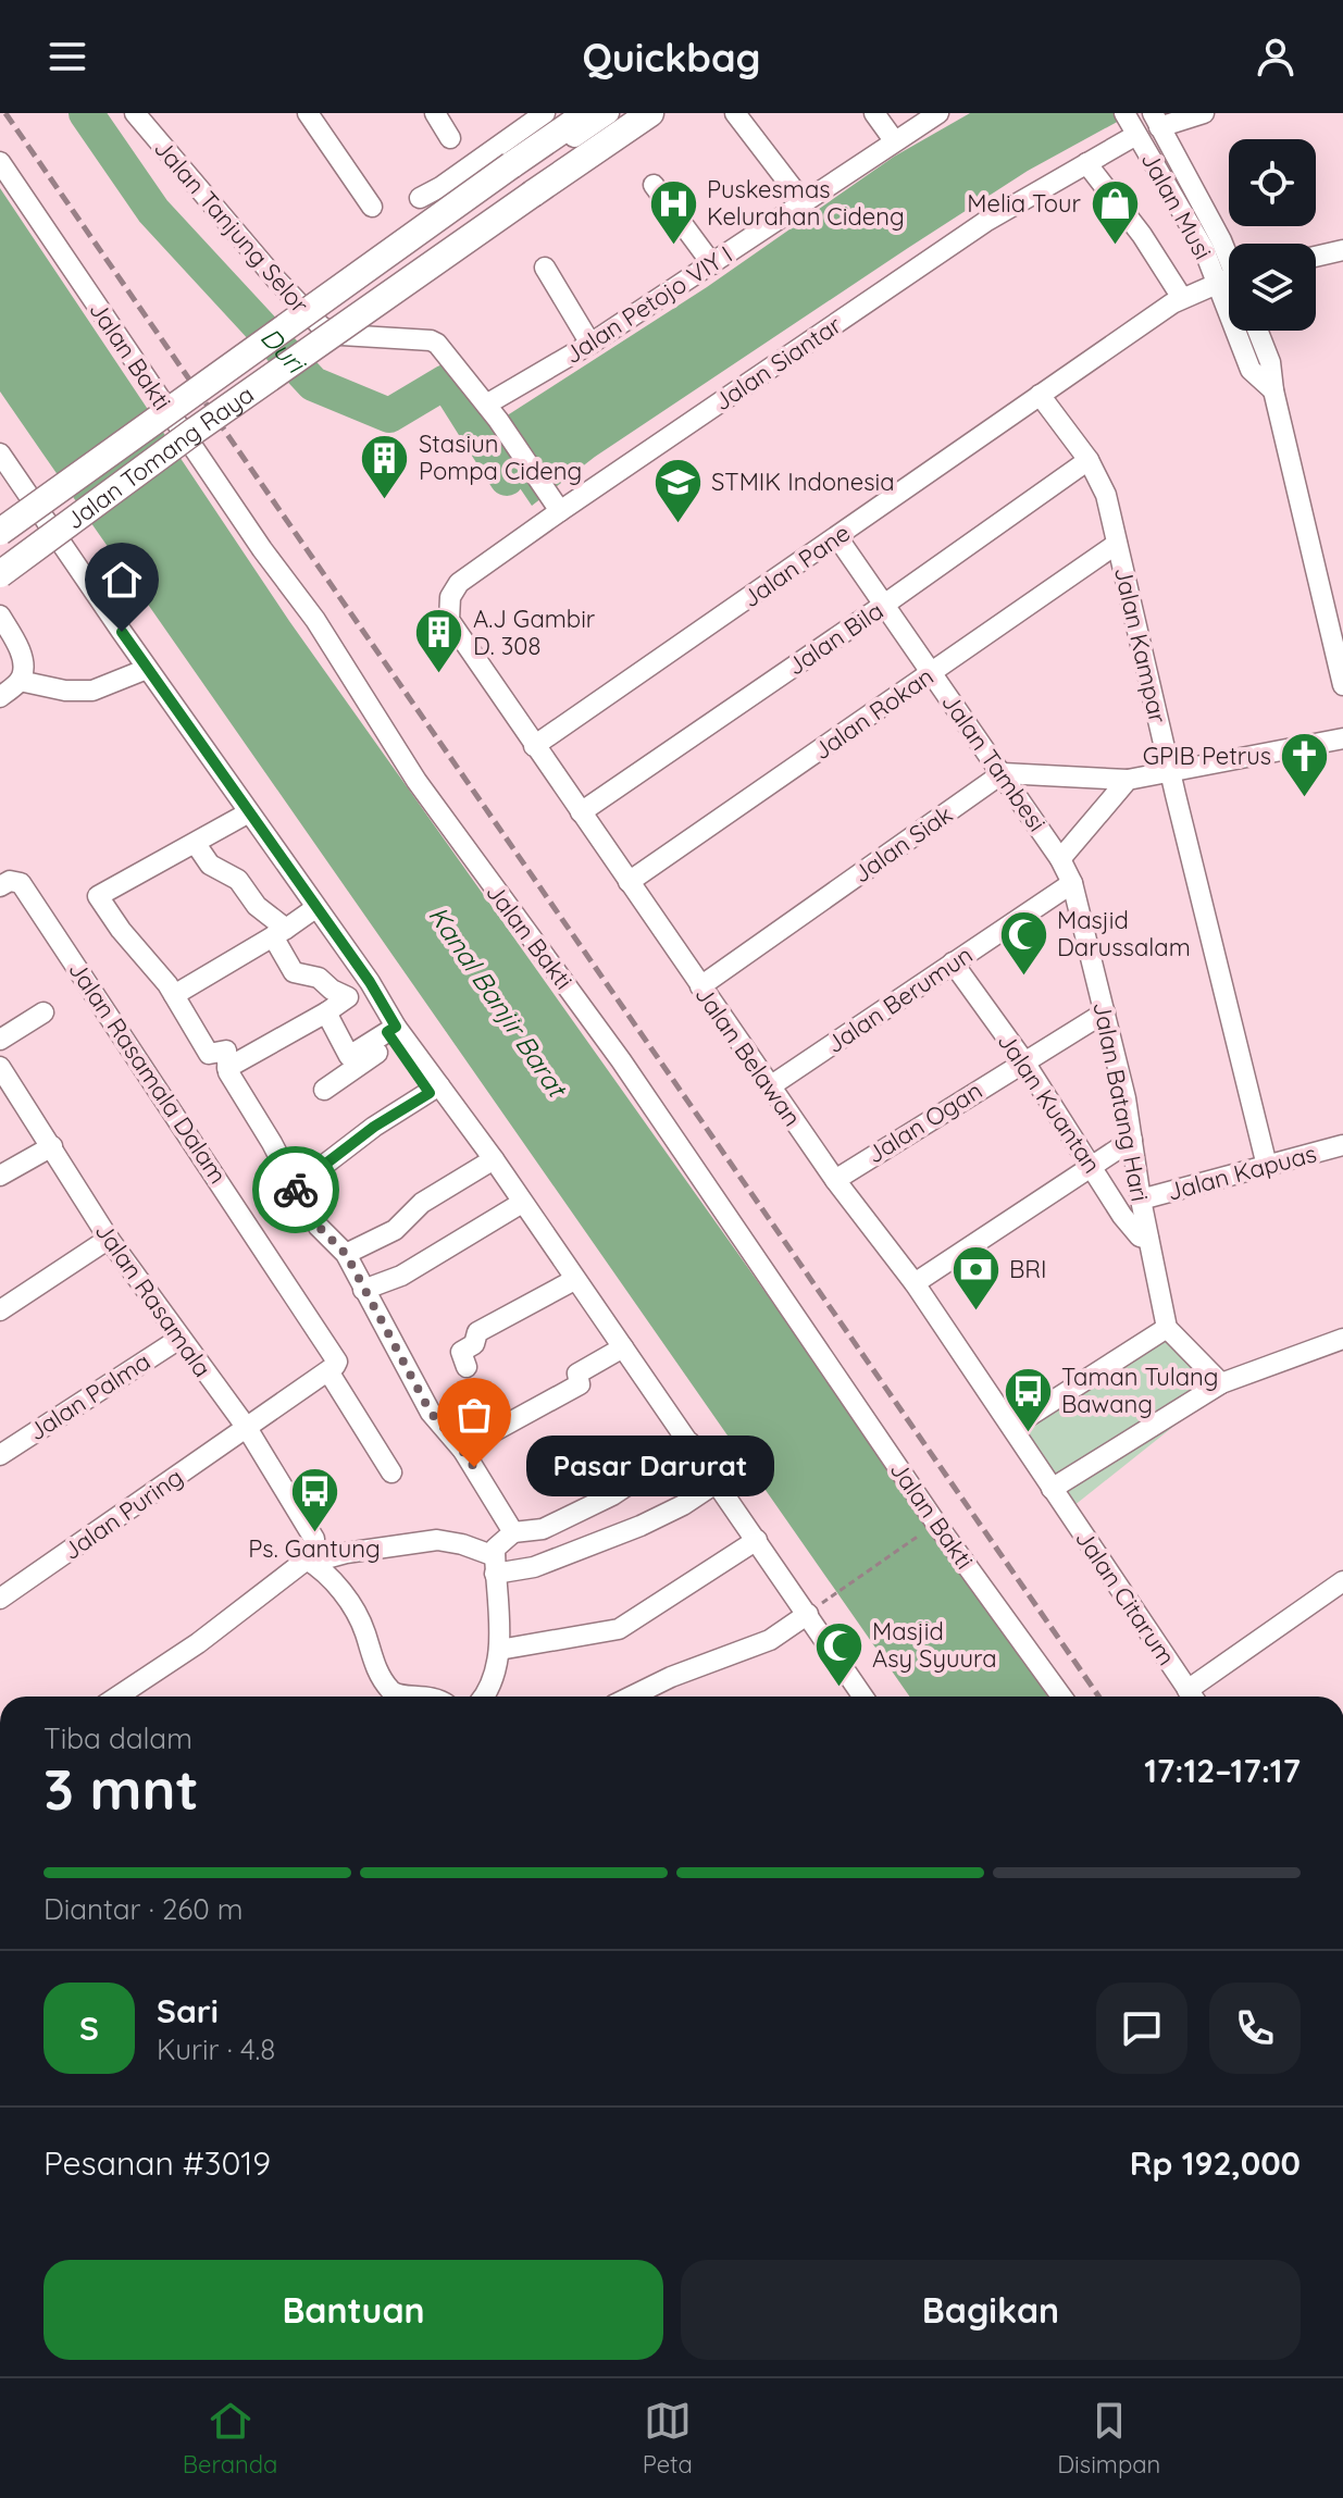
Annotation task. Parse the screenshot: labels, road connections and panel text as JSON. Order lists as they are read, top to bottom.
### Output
{
  "streets": {
    "main road": ["Jalan Tomang Raya"],
    "street": [
      "Jalan Musi",
      "Jalan Tanjung Selor",
      "Jalan Petojo VIY I",
      "Jalan Bakti",
      "Jalan Siantar",
      "Jalan Pane",
      "Jalan Bila",
      "Jalan Kampar",
      "Jalan Rokan",
      "Jalan Tambesi",
      "Jalan Siak",
      "Jalan Berumun",
      "Jalan Belawan",
      "Jalan Rasamala Dalam",
      "Jalan Batang Hari",
      "Jalan Kuantan",
      "Jalan Ogan",
      "Jalan Kapuas",
      "Jalan Rasamala",
      "Jalan Palma",
      "Jalan Puring",
      "Jalan Citarum"
    ]
  },
  "crossings": [
    ["Jalan Musi", "Jalan Siantar"],
    ["Jalan Tanjung Selor", "Jalan Petojo VIY I"],
    ["Jalan Tanjung Selor", "Jalan Siantar"],
    ["Jalan Siantar", "Jalan Belawan"],
    ["Jalan Pane", "Jalan Kampar"],
    ["Jalan Pane", "Jalan Tambesi"],
    ["Jalan Pane", "Jalan Belawan"],
    ["Jalan Bila", "Jalan Kampar"],
    ["Jalan Bila", "Jalan Tambesi"],
    ["Jalan Bila", "Jalan Belawan"],
    ["Jalan Kampar", "Jalan Rokan"],
    ["Jalan Kampar", "Jalan Kapuas"],
    ["Jalan Rokan", "Jalan Tambesi"],
    ["Jalan Rokan", "Jalan Belawan"],
    ["Jalan Tambesi", "Jalan Siak"],
    ["Jalan Tambesi", "Jalan Batang Hari"],
    ["Jalan Siak", "Jalan Belawan"],
    ["Jalan Berumun", "Jalan Belawan"],
    ["Jalan Berumun", "Jalan Batang Hari"],
    ["Jalan Berumun", "Jalan Kuantan"],
    ["Jalan Belawan", "Jalan Ogan"],
    ["Jalan Belawan", "Jalan Citarum"],
    ["Jalan Batang Hari", "Jalan Kuantan"],
    ["Jalan Batang Hari", "Jalan Ogan"],
    ["Jalan Batang Hari", "Jalan Kapuas"],
    ["Jalan Kuantan", "Jalan Ogan"],
    ["Jalan Rasamala", "Jalan Palma"],
    ["Jalan Rasamala", "Jalan Puring"]
  ],
  "water": ["Duri", "Kanal Banjir Barat"],
  "places": {
    "hospital": ["Puskesmas Kelurahan Cideng"],
    "shop": ["Melia Tour"],
    "building": ["Stasiun Pompa Cideng", "A.J Gambir D. 308"],
    "school or university": ["STMIK Indonesia"],
    "church": ["GPIB Petrus"],
    "mosque": ["Masjid Darussalam", "Masjid Asy Syuura"],
    "bank": ["BRI"],
    "bus stop": ["Taman Tulang Bawang", "Ps. Gantung"],
    "other": ["Pasar Darurat"]
  },
  "page": {
    "header": "Quickbag",
    "bubble": "Pasar Darurat",
    "heading": ["3 mnt", "Tiba dalam", "17:12–17:17"],
    "panel": [
      "Sari",
      "Kurir · 4.8",
      "Pesanan #3019",
      "Rp 192,000"
    ],
    "bar": "Diantar · 260 m",
    "round": "S",
    "buttons": ["Bantuan", "Bagikan"],
    "tabs": ["Beranda", "Peta", "Disimpan"]
  }
}
